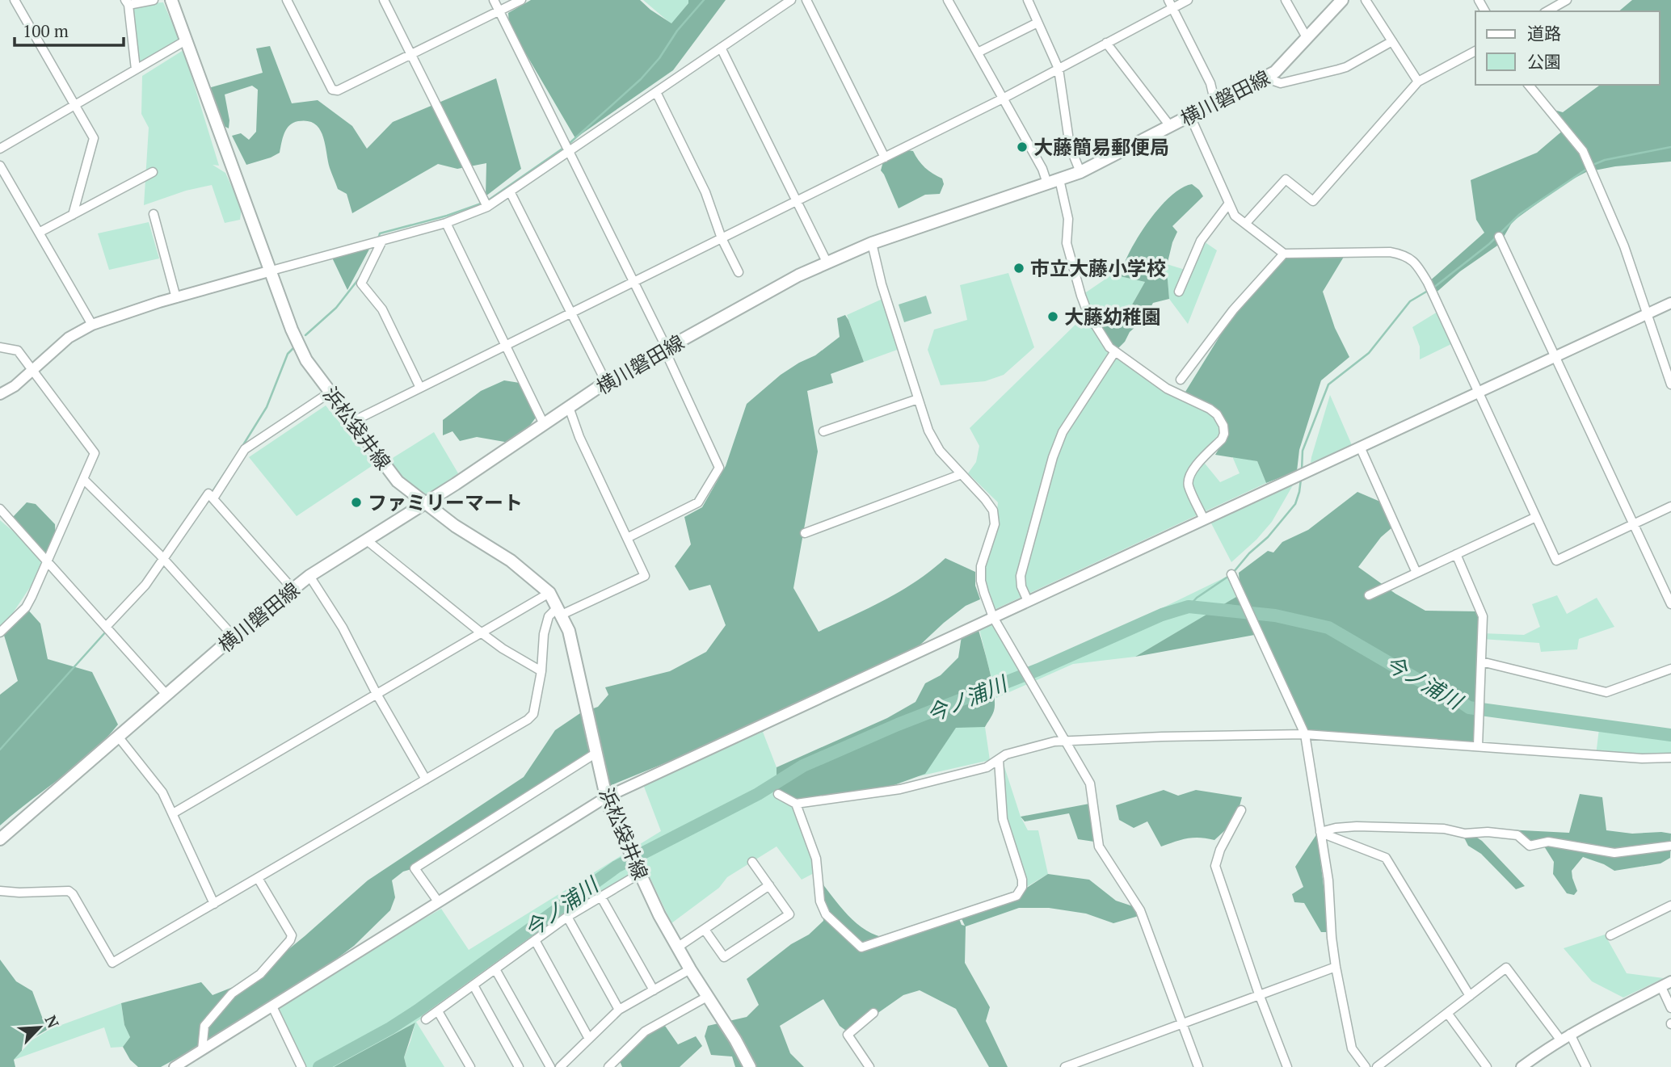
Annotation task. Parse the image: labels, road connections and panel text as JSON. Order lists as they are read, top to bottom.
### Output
{
  "streets": {
    "main road": ["横川磐田線", "浜松袋井線"]
  },
  "crossings": [
    ["横川磐田線", "浜松袋井線"]
  ],
  "water": ["今ノ浦川"],
  "places": [
    "大藤簡易郵便局",
    "市立大藤小学校",
    "大藤幼稚園",
    "ファミリーマート"
  ],
  "legend": ["道路", "公園"],
  "scale_bar": "100 m",
  "north": "top right"
}
